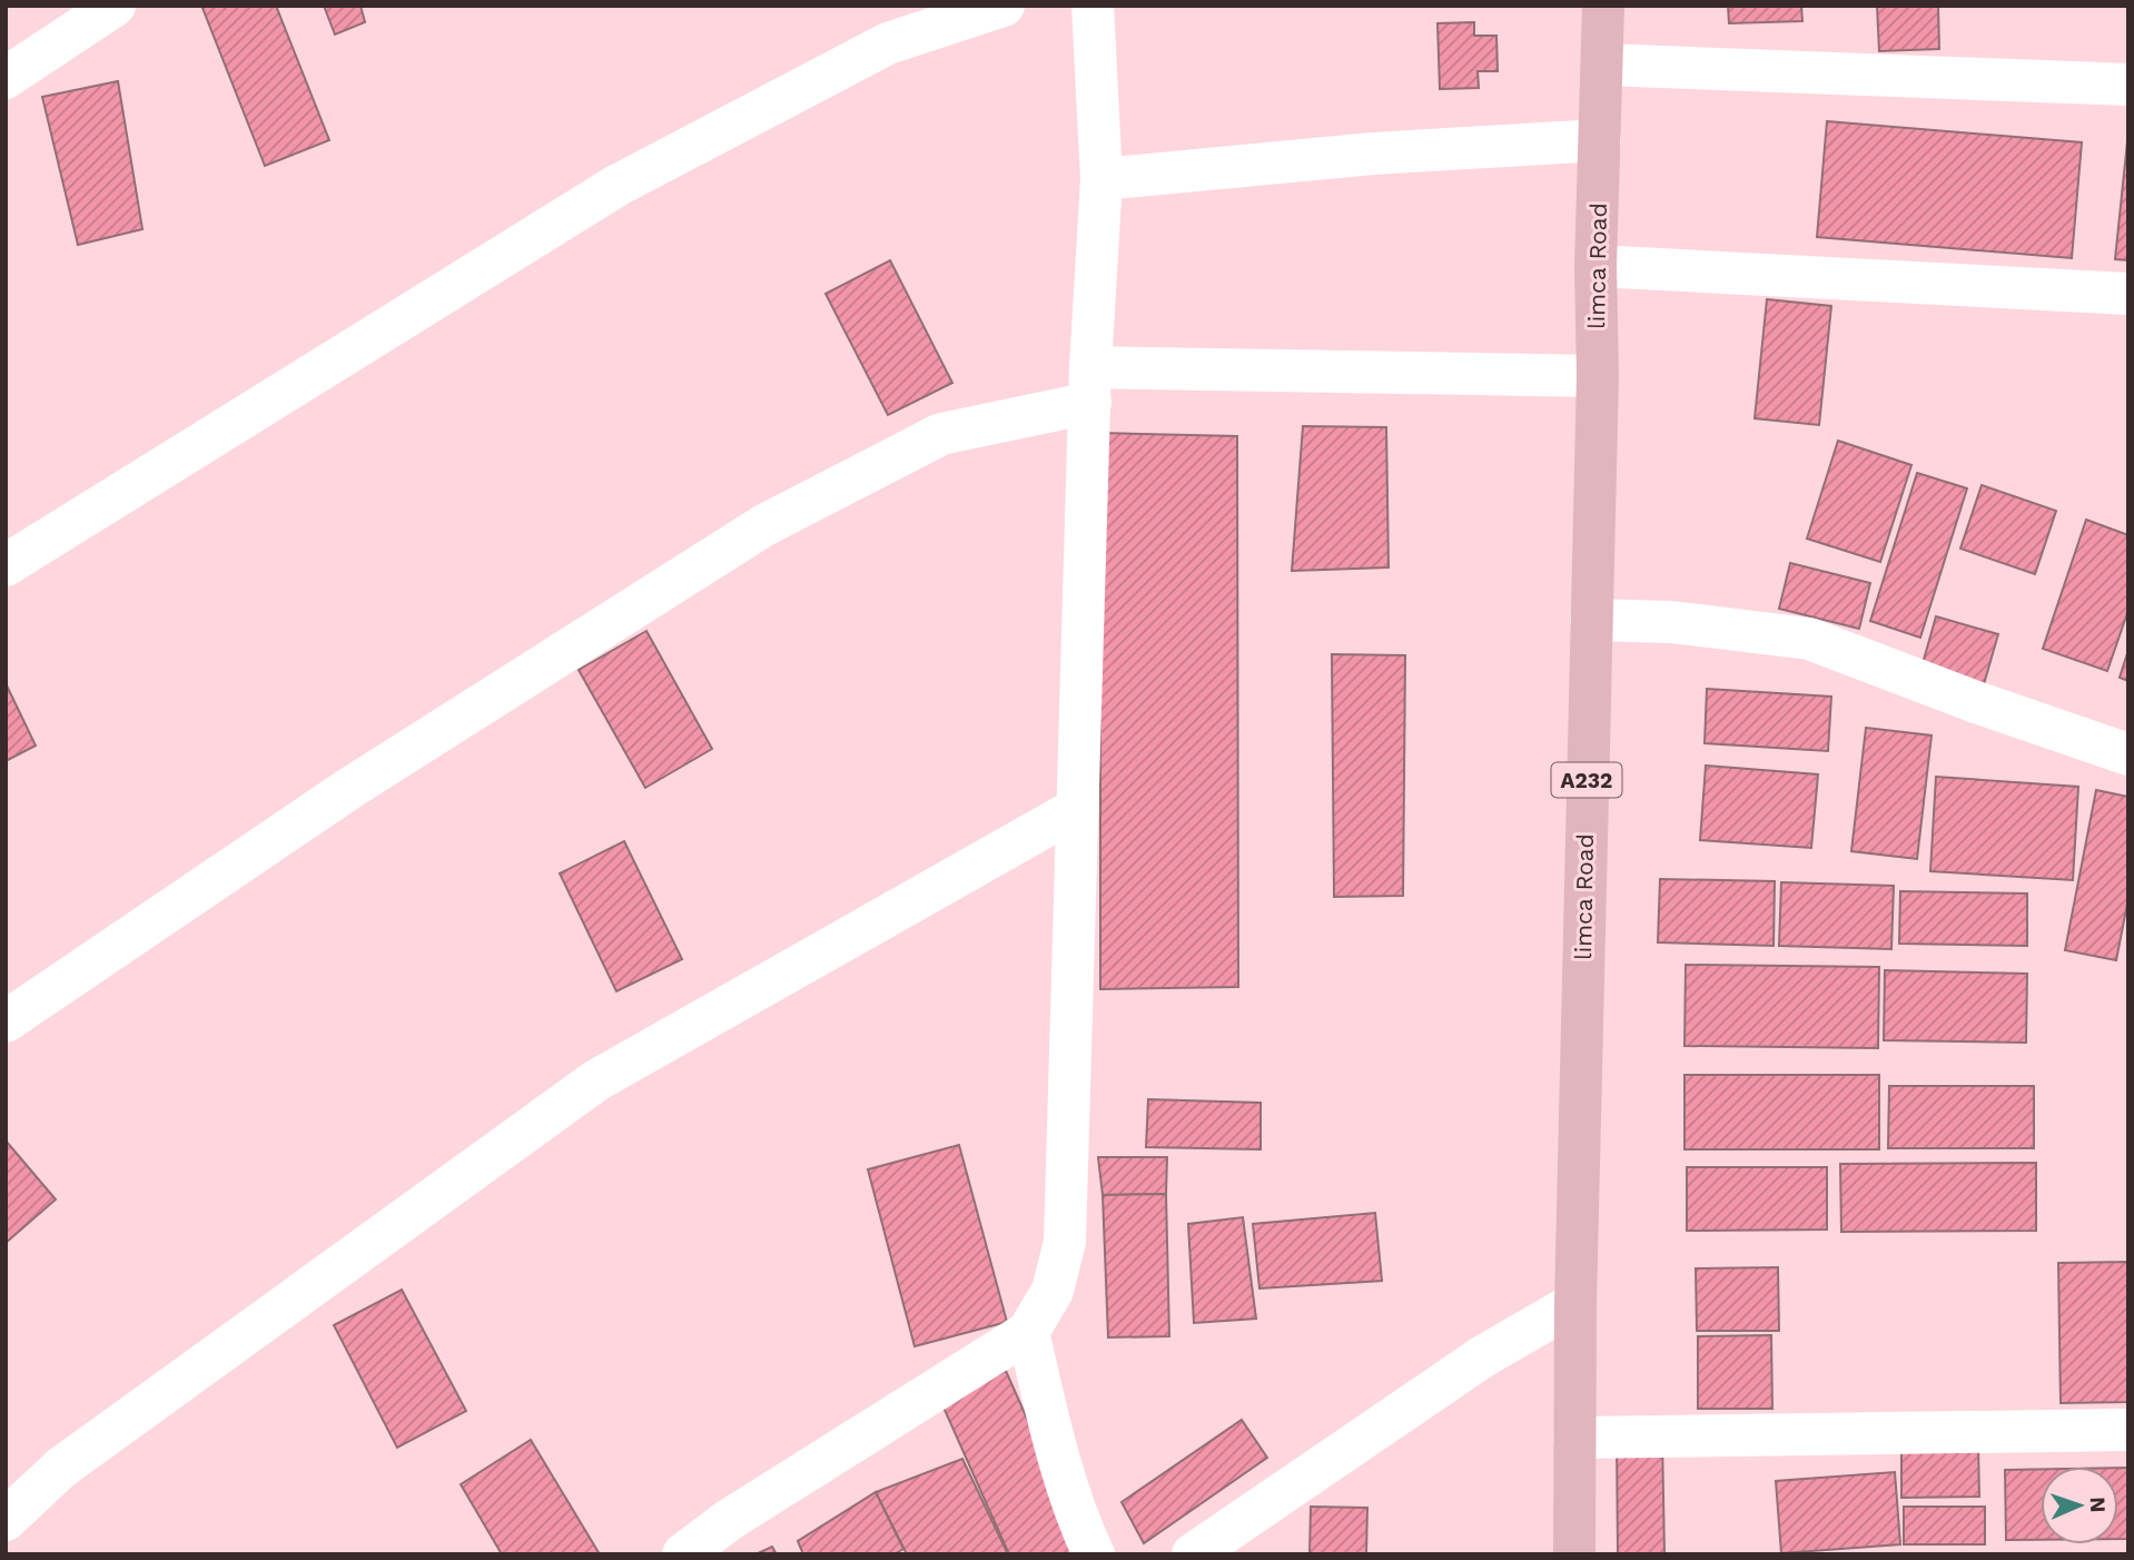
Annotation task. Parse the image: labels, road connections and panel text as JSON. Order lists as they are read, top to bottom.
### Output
{
  "streets": {
    "main road": ["limca Road", "A232"]
  },
  "north": "right"
}
